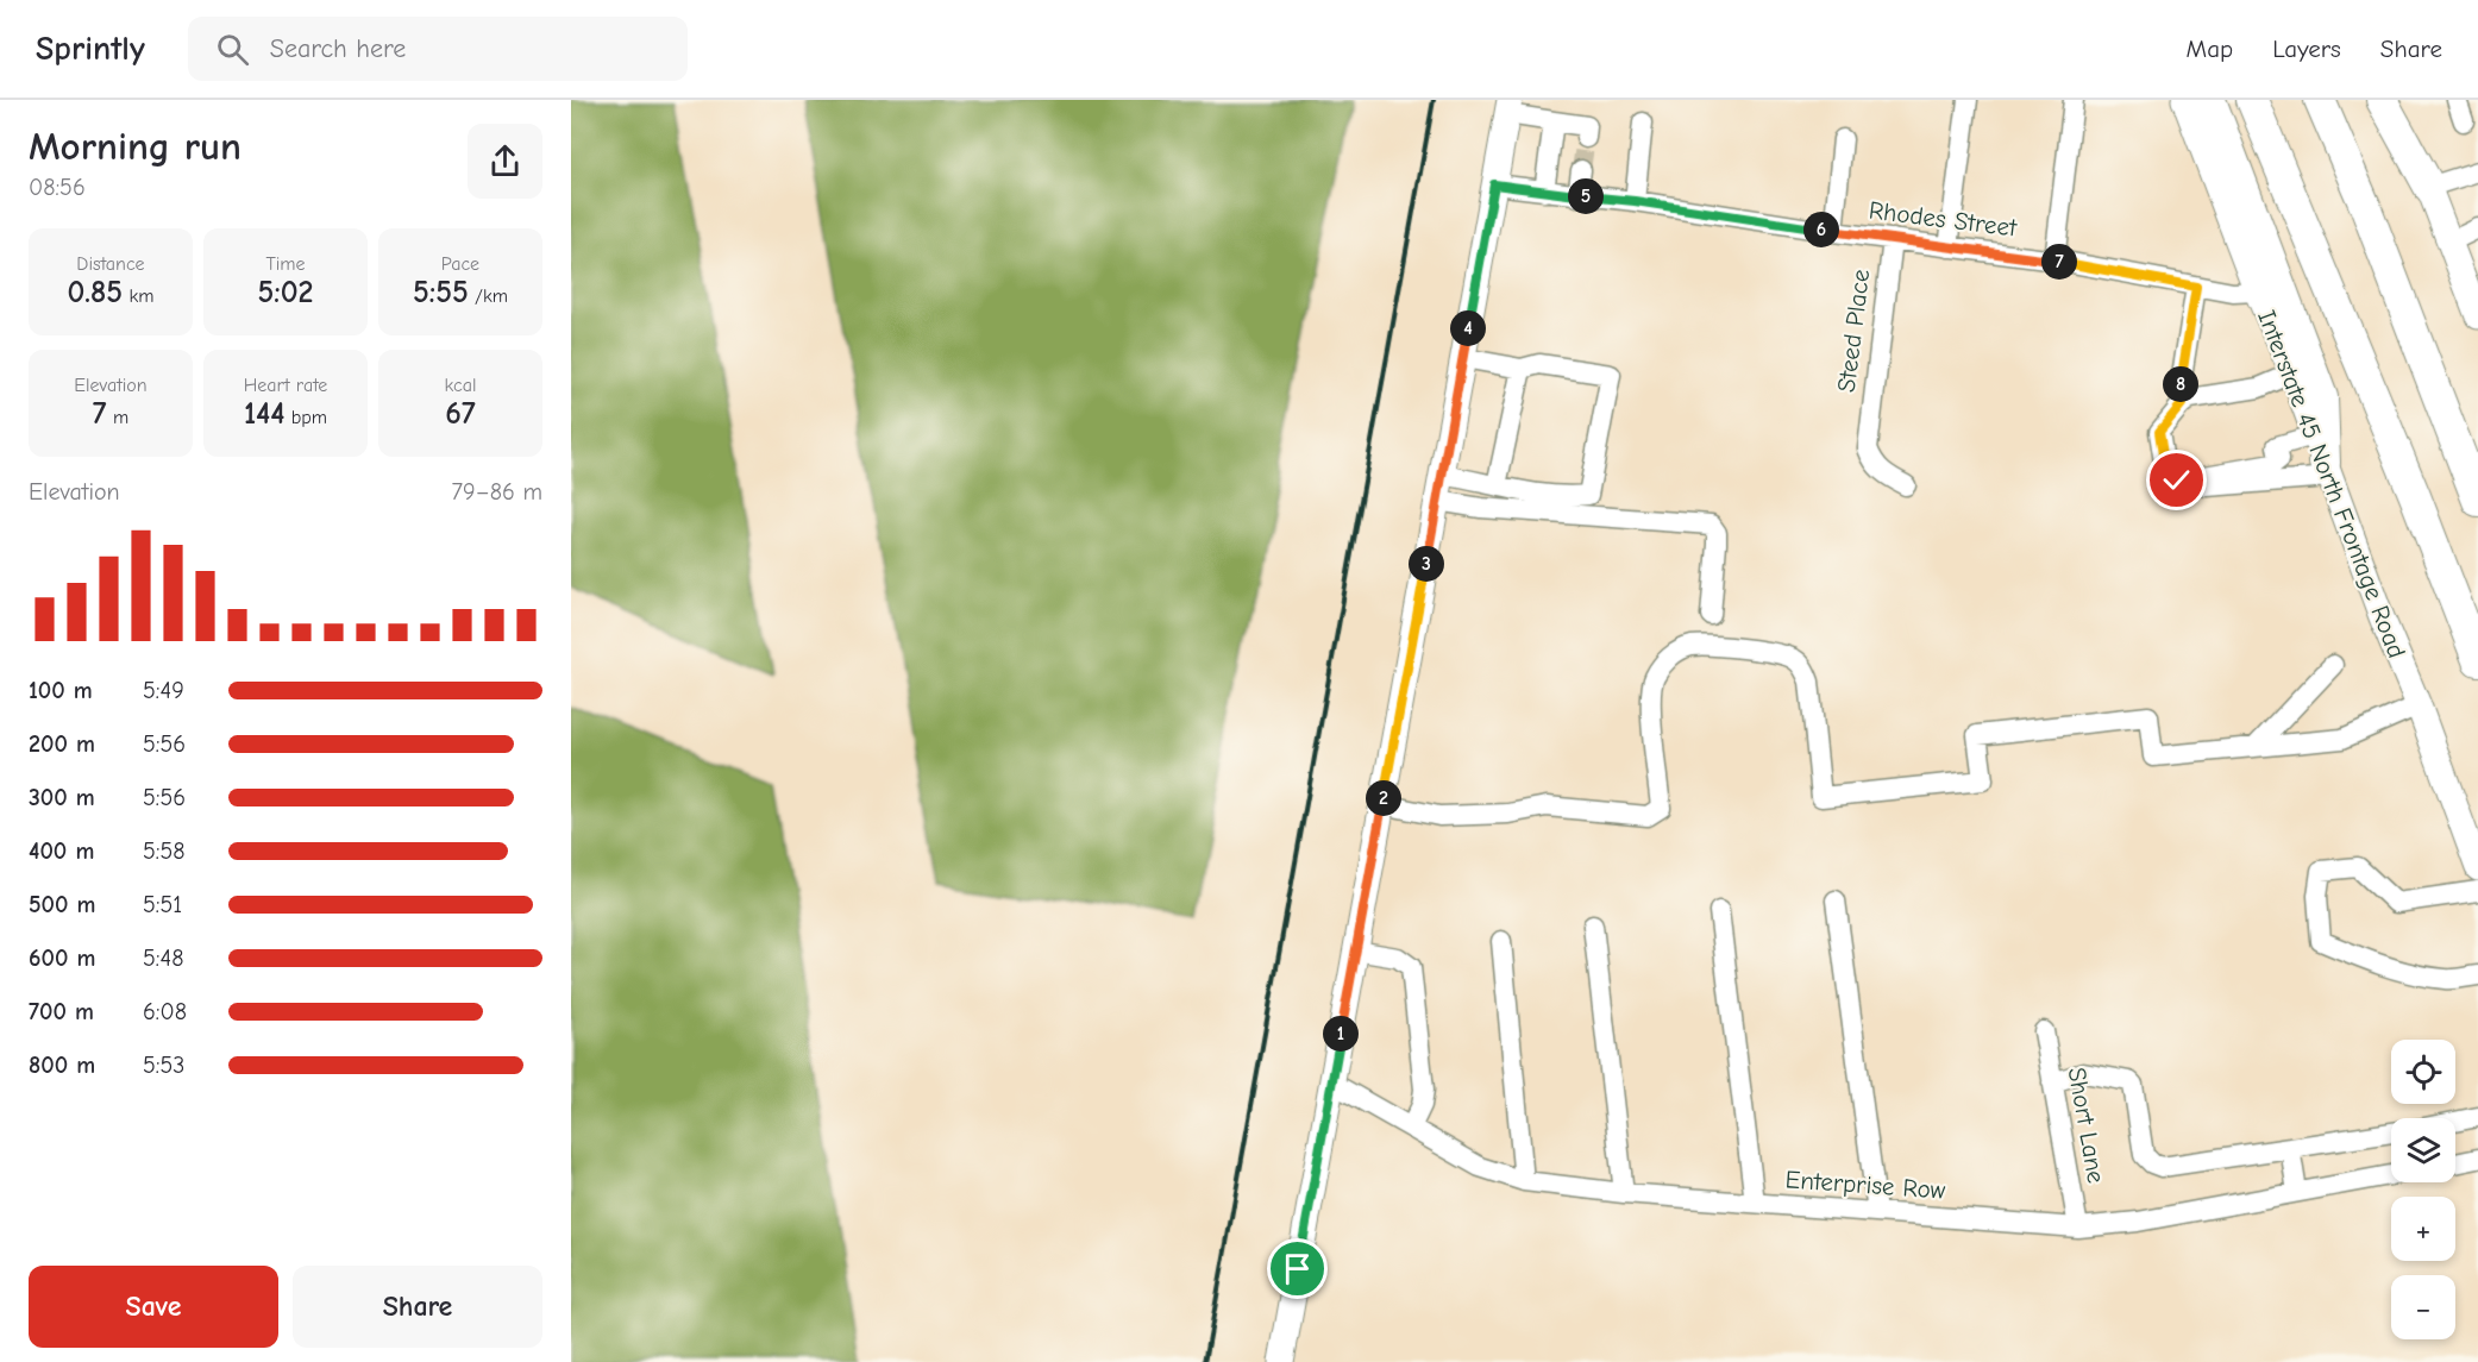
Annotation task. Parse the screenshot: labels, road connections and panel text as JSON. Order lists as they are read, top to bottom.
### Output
{
  "streets": {
    "main road": ["Interstate 45 North Frontage Road"],
    "street": [
      "Rhodes Street",
      "Steed Place",
      "Short Lane",
      "Enterprise Row"
    ]
  },
  "crossings": [
    ["Rhodes Street", "Steed Place"],
    ["Rhodes Street", "Interstate 45 North Frontage Road"],
    ["Short Lane", "Enterprise Row"]
  ],
  "page": {
    "header": "Sprintly",
    "search": "Search here",
    "nav": ["Map", "Layers", "Share"],
    "heading": ["Morning run", "08:56"],
    "pins": [
      "5",
      "6",
      "7",
      "4",
      "8",
      "3",
      "2",
      "1"
    ],
    "stats": [
      ["Distance", "0.85 km"],
      ["Time", "5:02"],
      ["Pace", "5:55 /km"],
      ["Elevation", "7 m"],
      ["Heart rate", "144 bpm"],
      ["kcal", "67"]
    ],
    "chart": ["Elevation", "79–86 m"],
    "list": [
      {
        "name": "100 m",
        "note": "5:49"
      },
      {
        "name": "200 m",
        "note": "5:56"
      },
      {
        "name": "300 m",
        "note": "5:56"
      },
      {
        "name": "400 m",
        "note": "5:58"
      },
      {
        "name": "500 m",
        "note": "5:51"
      },
      {
        "name": "600 m",
        "note": "5:48"
      },
      {
        "name": "700 m",
        "note": "6:08"
      },
      {
        "name": "800 m",
        "note": "5:53"
      }
    ],
    "map_buttons": ["+", "−"],
    "buttons": ["Save", "Share"]
  }
}
